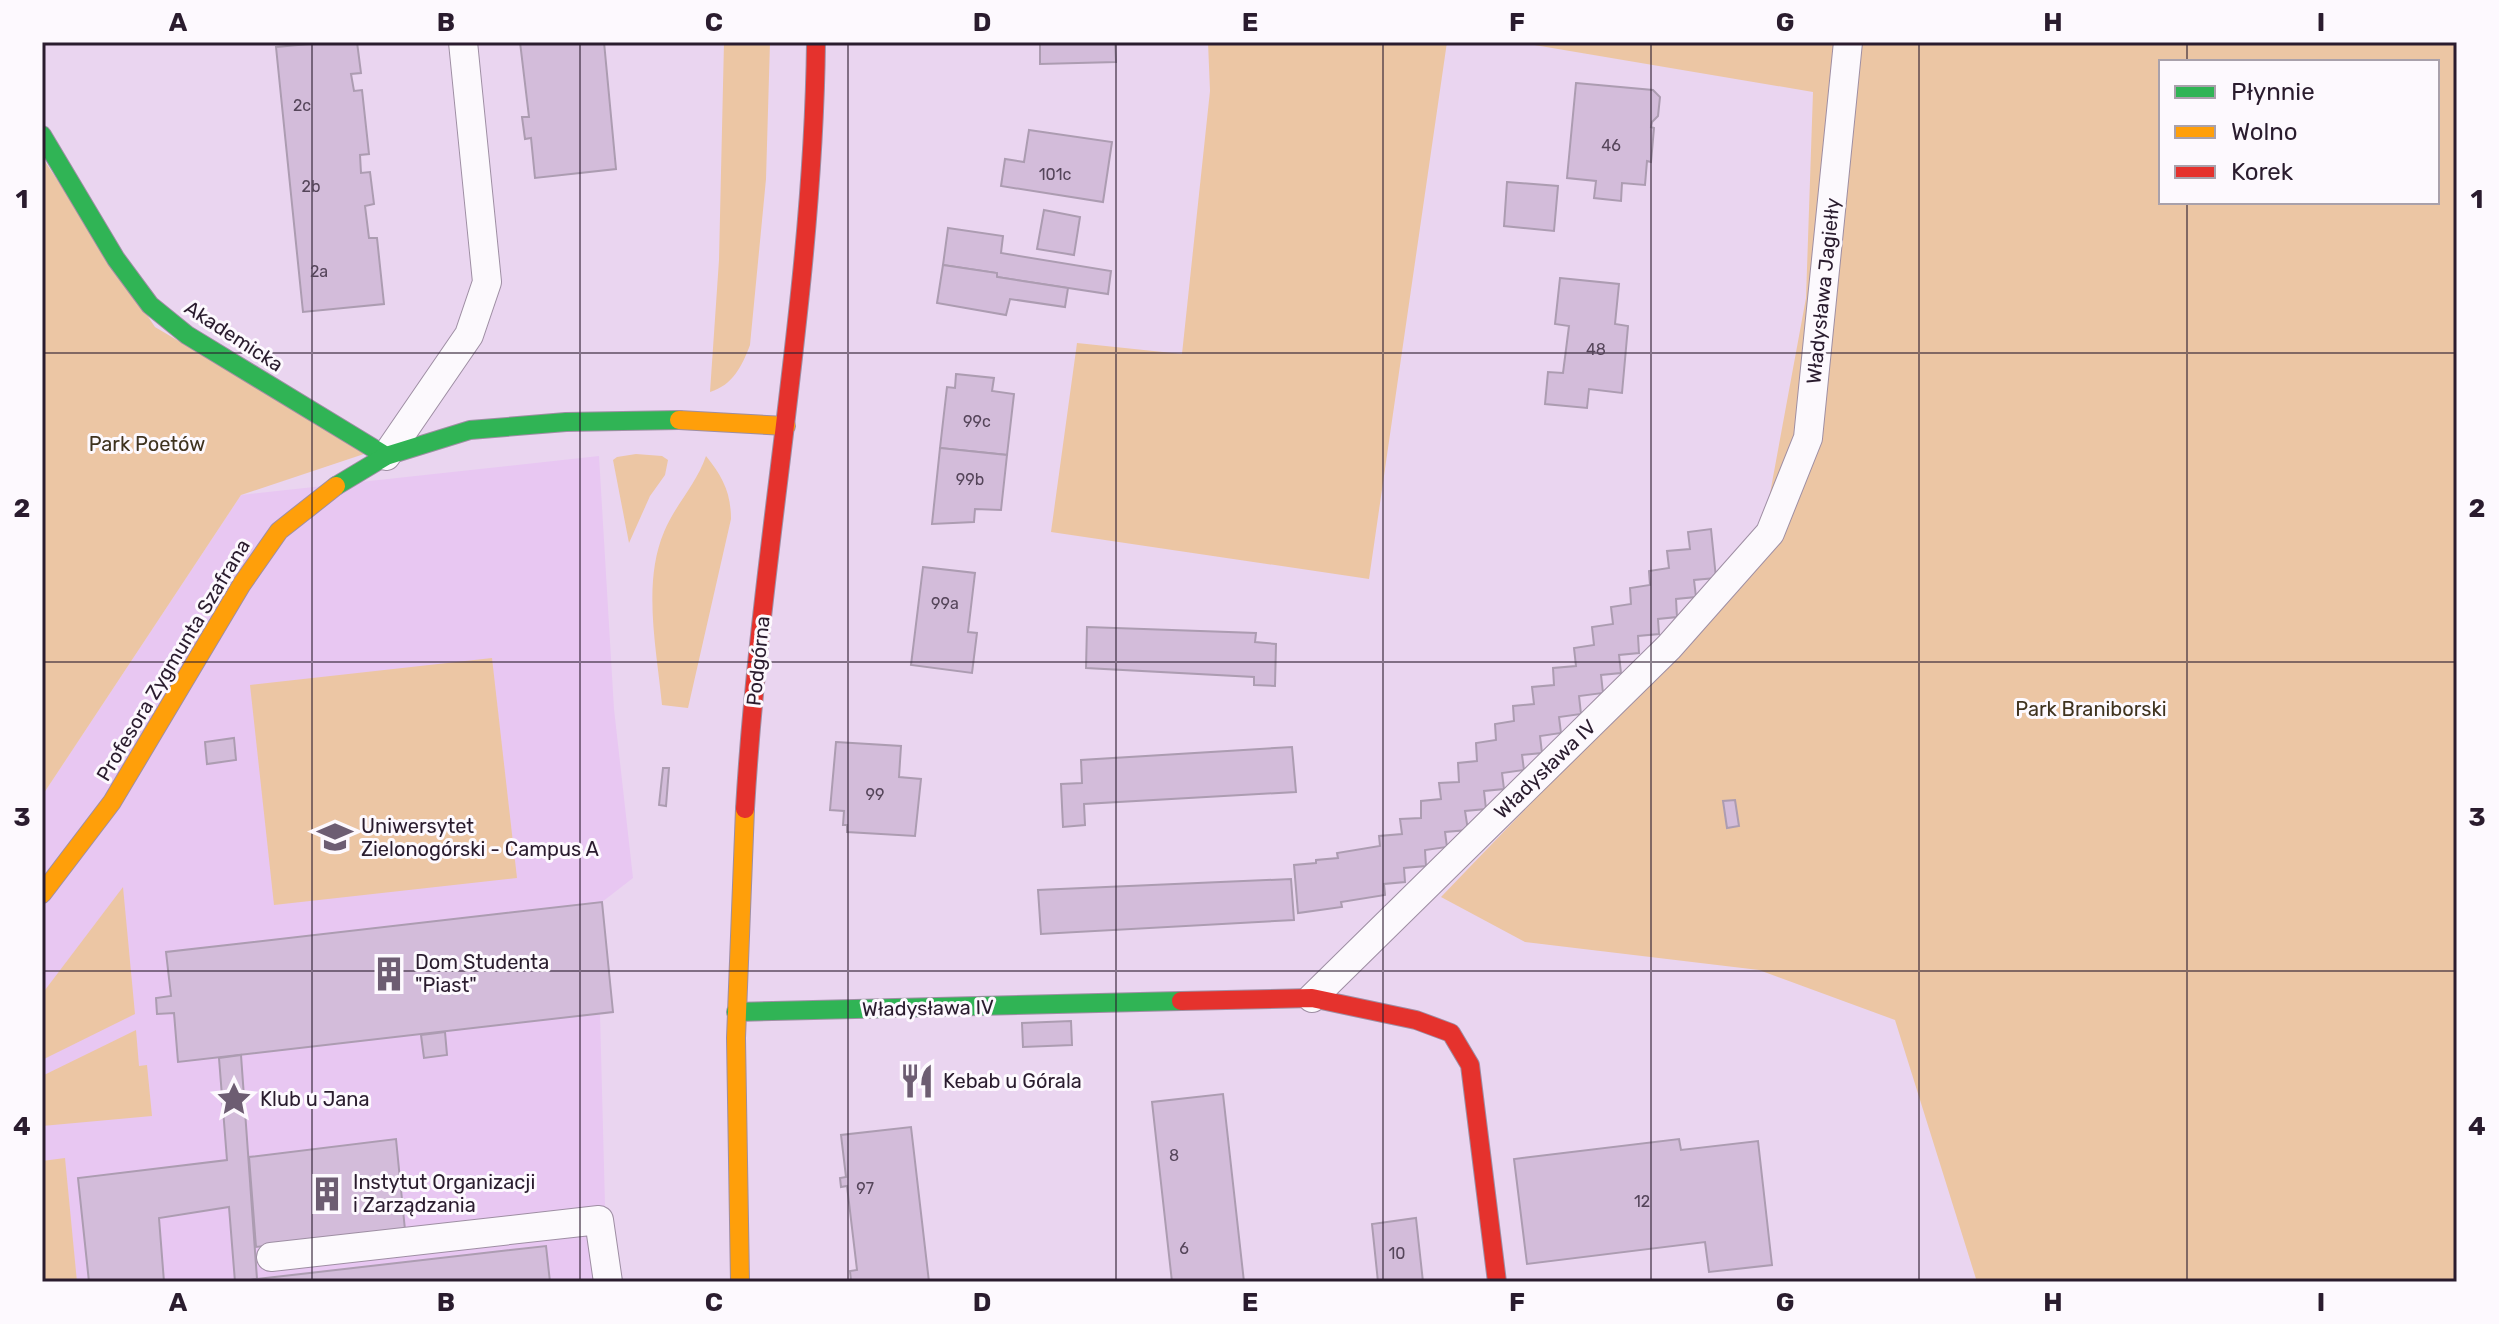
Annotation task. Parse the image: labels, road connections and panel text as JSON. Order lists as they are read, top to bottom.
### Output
{
  "streets": {
    "street": [
      "Akademicka",
      "Profesora Zygmunta Szafrana",
      "Podgórna",
      "Władysława IV"
    ],
    "lane": ["Władysława Jagiełły"]
  },
  "crossings": [
    ["Władysława Jagiełły", "Władysława IV"],
    ["Akademicka", "Profesora Zygmunta Szafrana"],
    ["Profesora Zygmunta Szafrana", "Podgórna"],
    ["Podgórna", "Władysława IV"]
  ],
  "parks": ["Park Poetów", "Park Braniborski"],
  "places": {
    "school or university": ["Uniwersytet Zielonogórski - Campus A"],
    "building": ["Dom Studenta \"Piast\"", "Instytut Organizacji i Zarządzania"],
    "restaurant": ["Kebab u Górala"],
    "place": ["Klub u Jana"]
  },
  "house_numbers": [
    "2c",
    "46",
    "101c",
    "2b",
    "2a",
    "48",
    "99c",
    "99b",
    "99a",
    "99",
    "8",
    "97",
    "12",
    "6",
    "10"
  ],
  "legend": ["Płynnie", "Wolno", "Korek"],
  "grid": {
    "columns": [
      "A",
      "B",
      "C",
      "D",
      "E",
      "F",
      "G",
      "H",
      "I"
    ],
    "rows": [
      "1",
      "2",
      "3",
      "4"
    ]
  }
}
